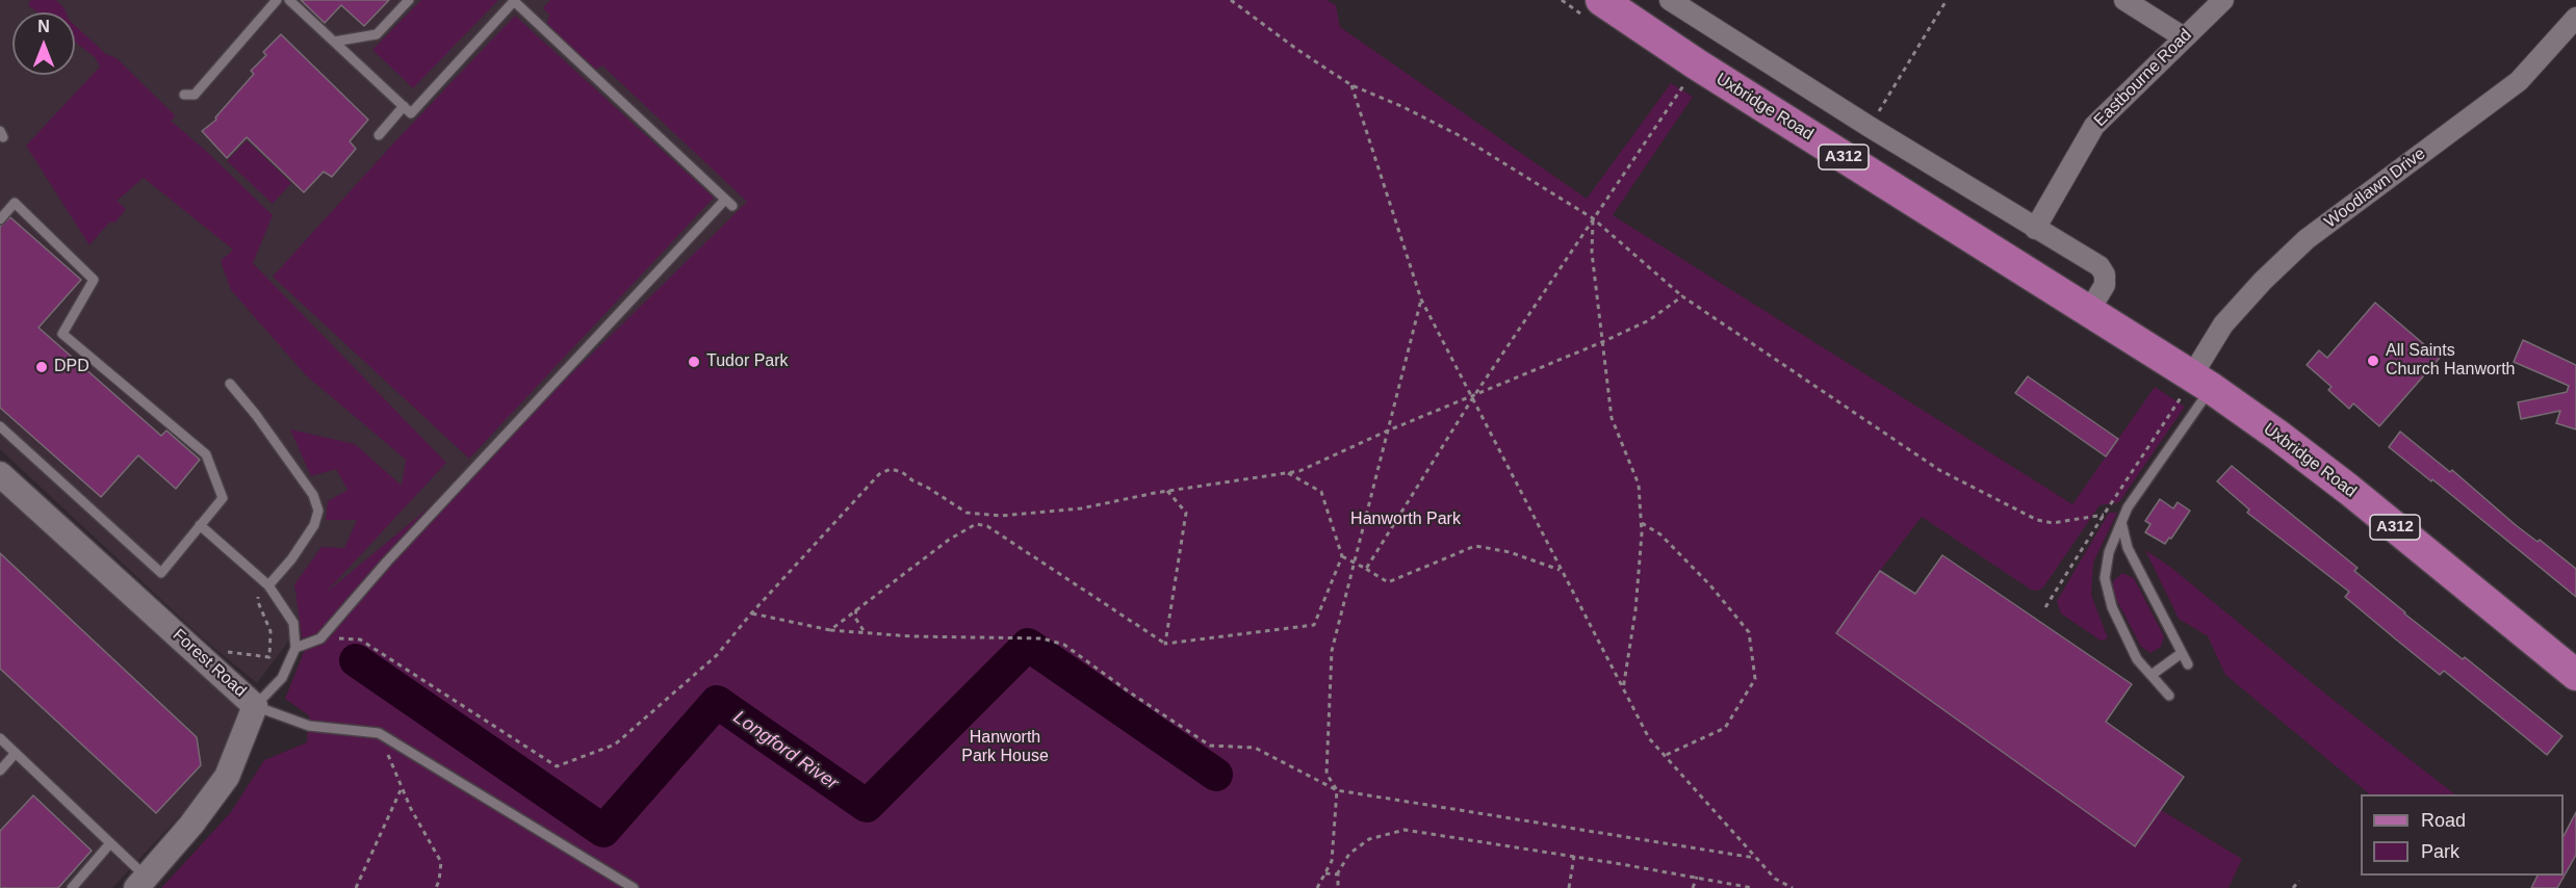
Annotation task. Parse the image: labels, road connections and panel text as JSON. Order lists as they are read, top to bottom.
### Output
{
  "streets": {
    "main road": ["Uxbridge Road", "A312"],
    "street": ["Eastbourne Road", "Woodlawn Drive", "Forest Road"]
  },
  "crossings": [
    ["Uxbridge Road", "Woodlawn Drive"]
  ],
  "water": ["Longford River"],
  "parks": ["Hanworth Park", "Hanworth Park House"],
  "places": ["All Saints Church Hanworth", "Tudor Park", "DPD"],
  "legend": ["Road", "Park"],
  "north": "top"
}
